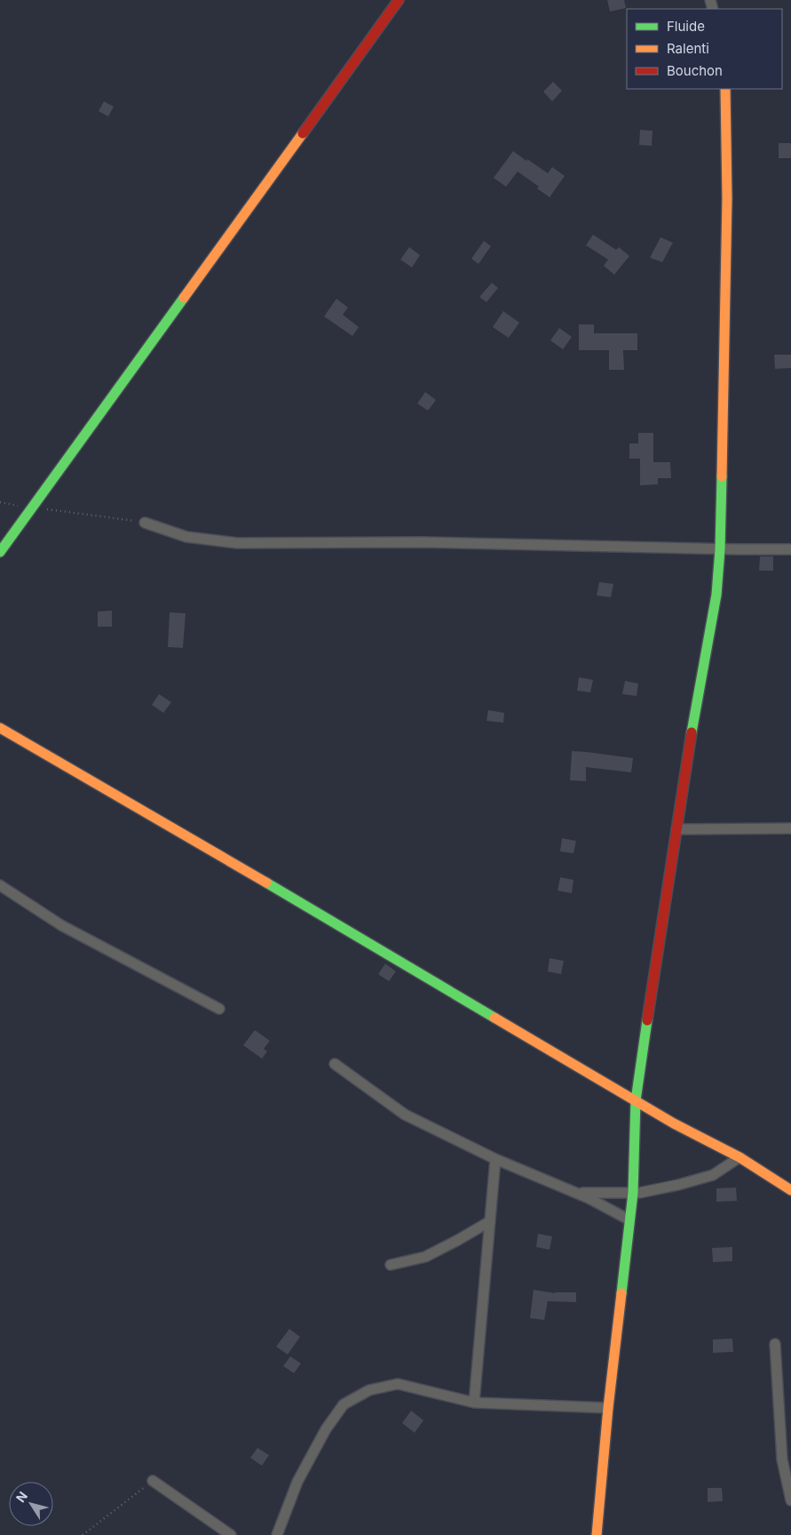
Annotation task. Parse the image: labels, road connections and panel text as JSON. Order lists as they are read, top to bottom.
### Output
{
  "legend": ["Fluide", "Ralenti", "Bouchon"],
  "north": "top left"
}
